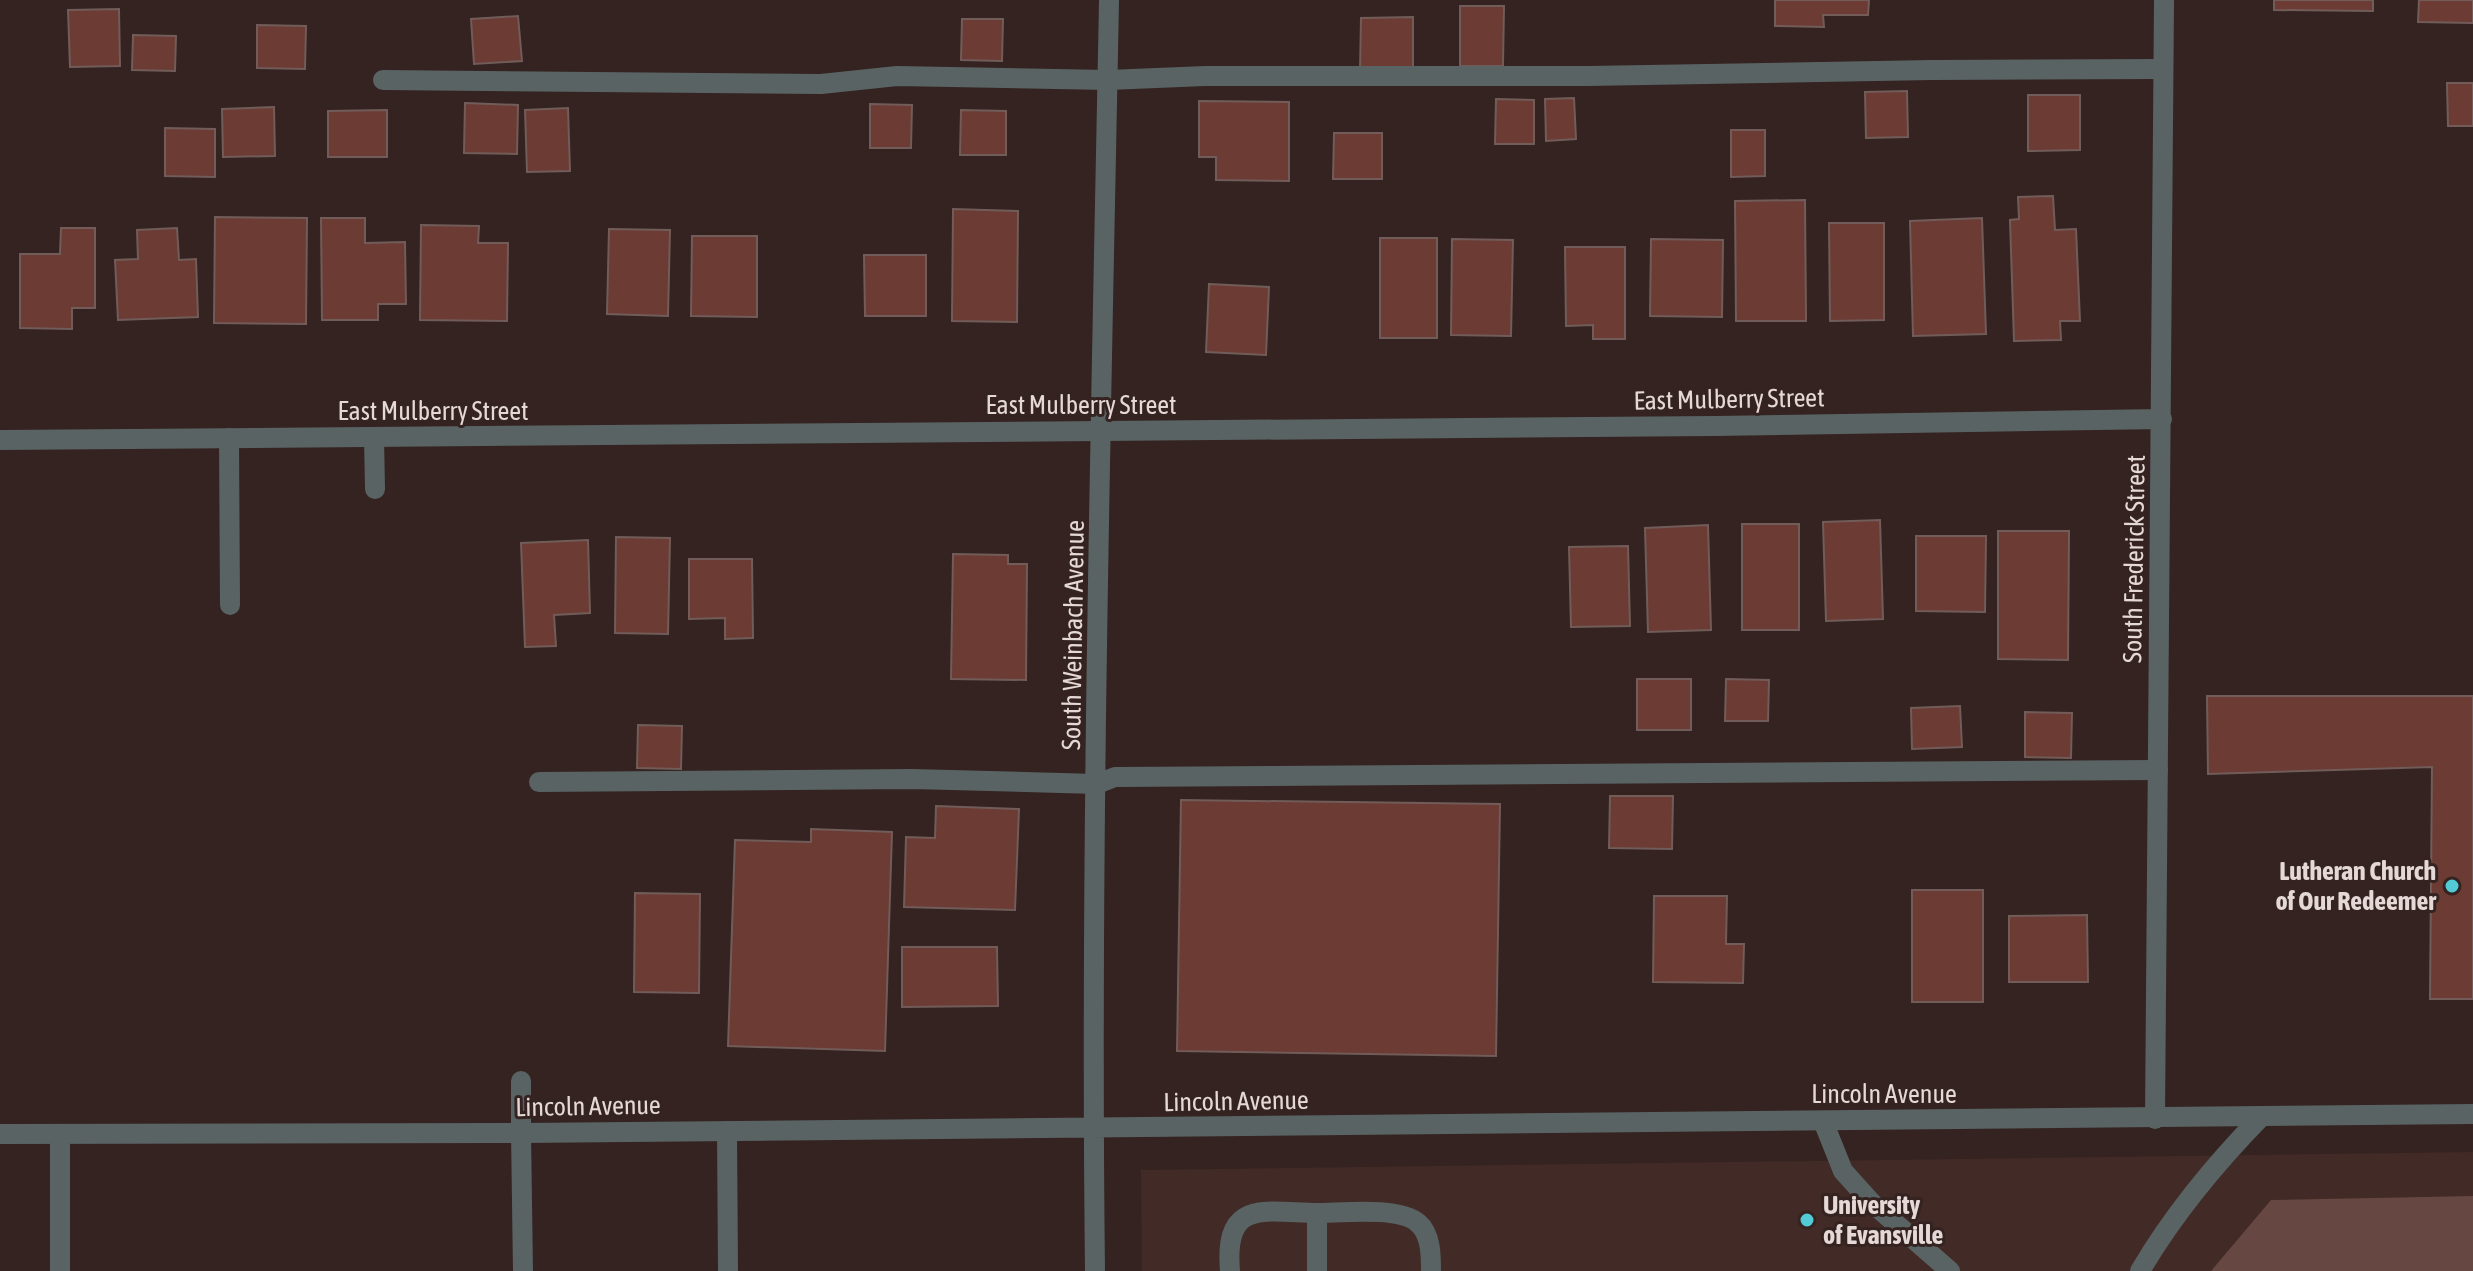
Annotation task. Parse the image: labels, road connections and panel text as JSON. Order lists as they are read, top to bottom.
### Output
{
  "streets": {
    "street": [
      "East Mulberry Street",
      "South Frederick Street",
      "South Weinbach Avenue",
      "Lincoln Avenue"
    ]
  },
  "crossings": [
    ["East Mulberry Street", "South Frederick Street"],
    ["East Mulberry Street", "South Weinbach Avenue"],
    ["South Frederick Street", "Lincoln Avenue"],
    ["South Weinbach Avenue", "Lincoln Avenue"]
  ],
  "places": ["Lutheran Church of Our Redeemer", "University of Evansville"]
}
